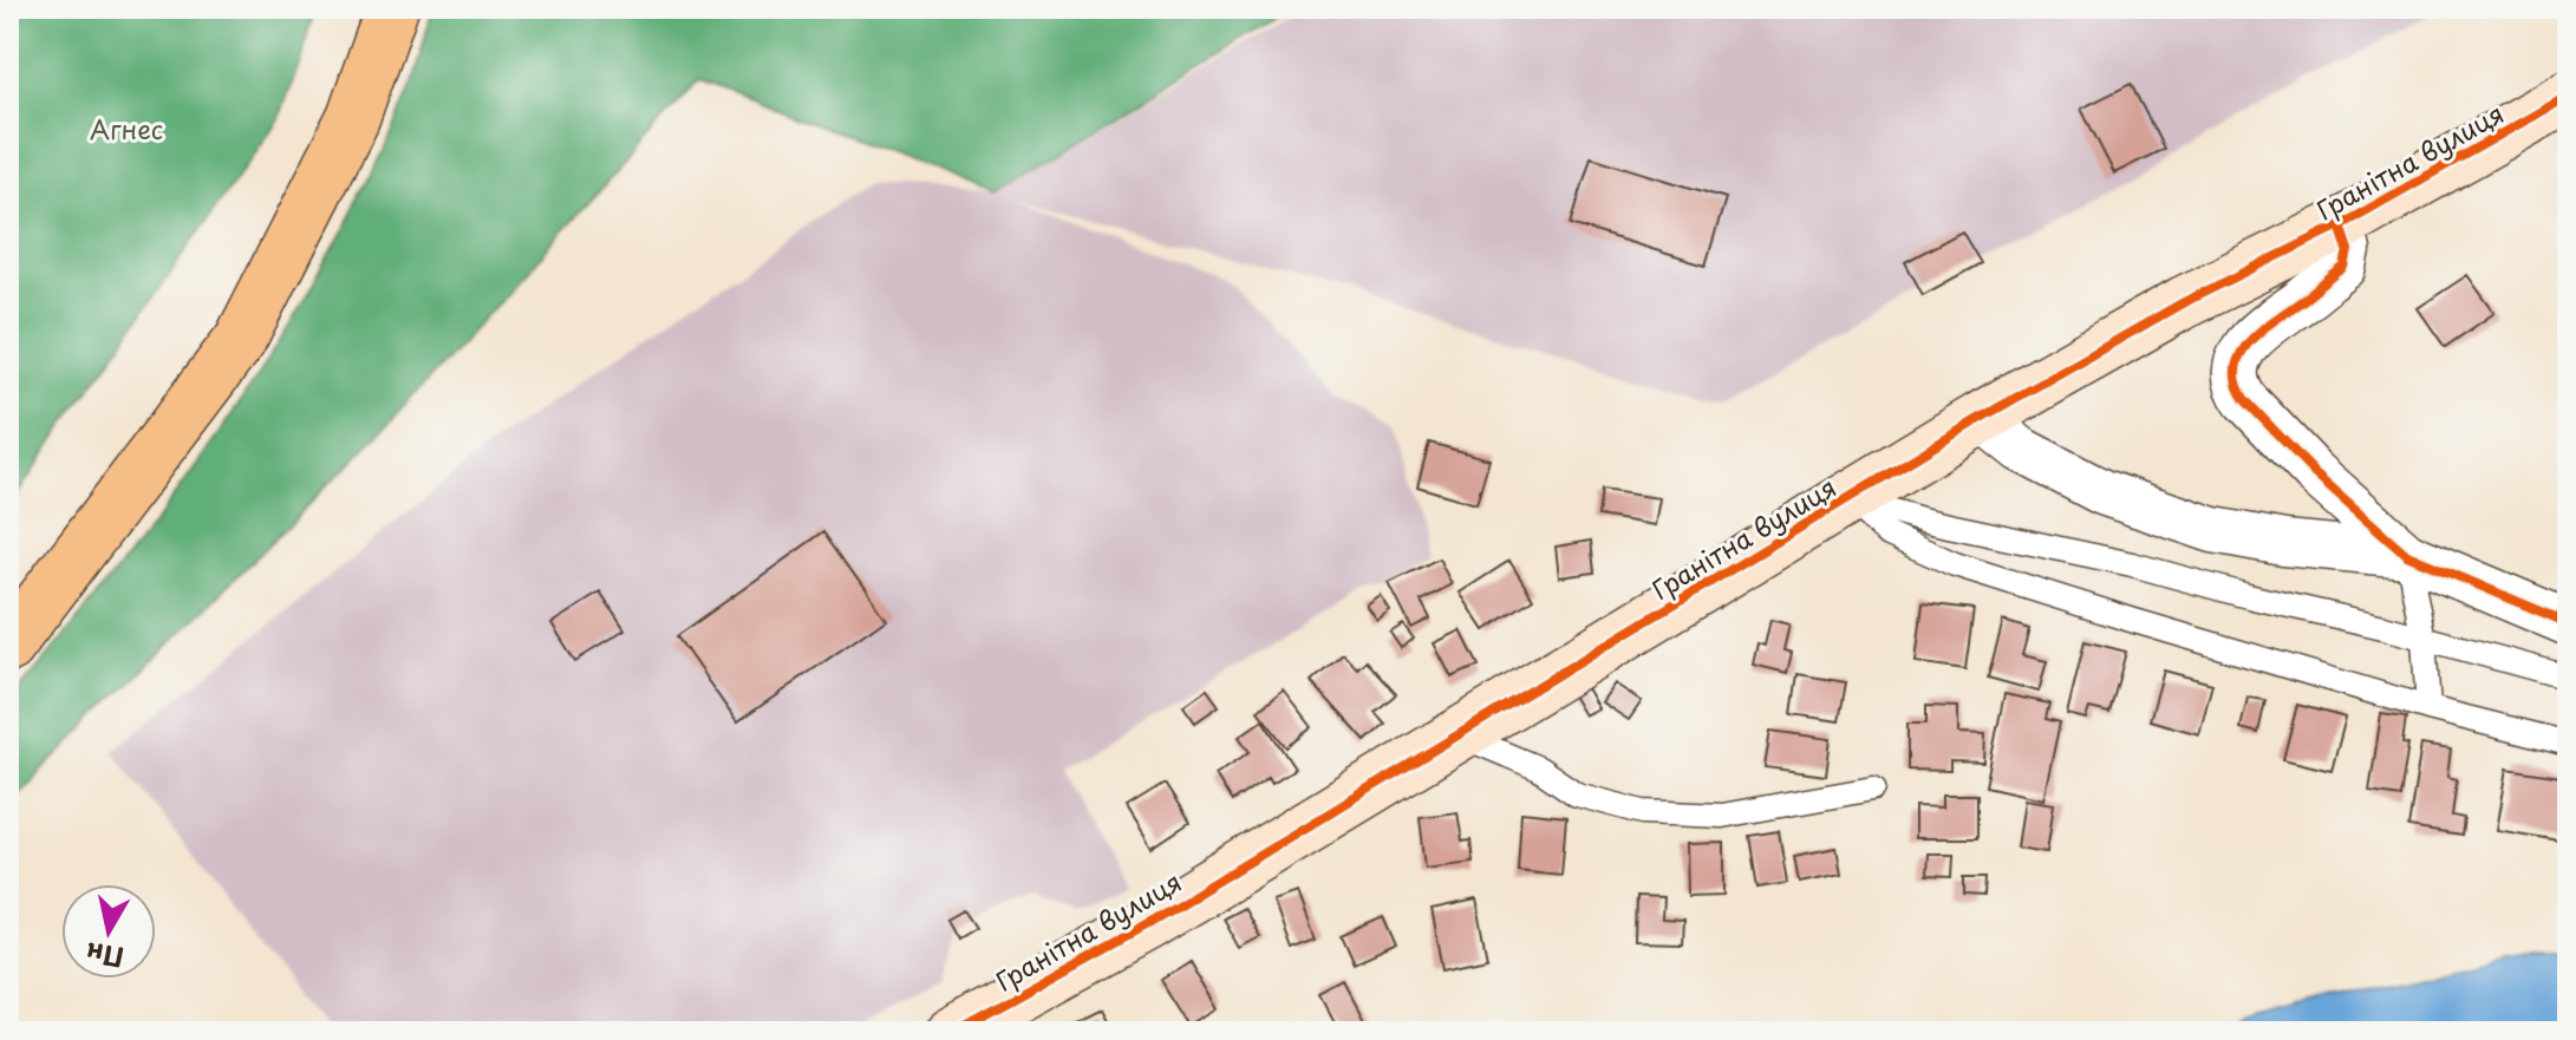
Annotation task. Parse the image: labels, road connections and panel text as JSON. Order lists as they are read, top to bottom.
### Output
{
  "streets": {
    "street": ["Гранітна вулиця"]
  },
  "parks": ["Агнес"],
  "north": "bottom"
}
